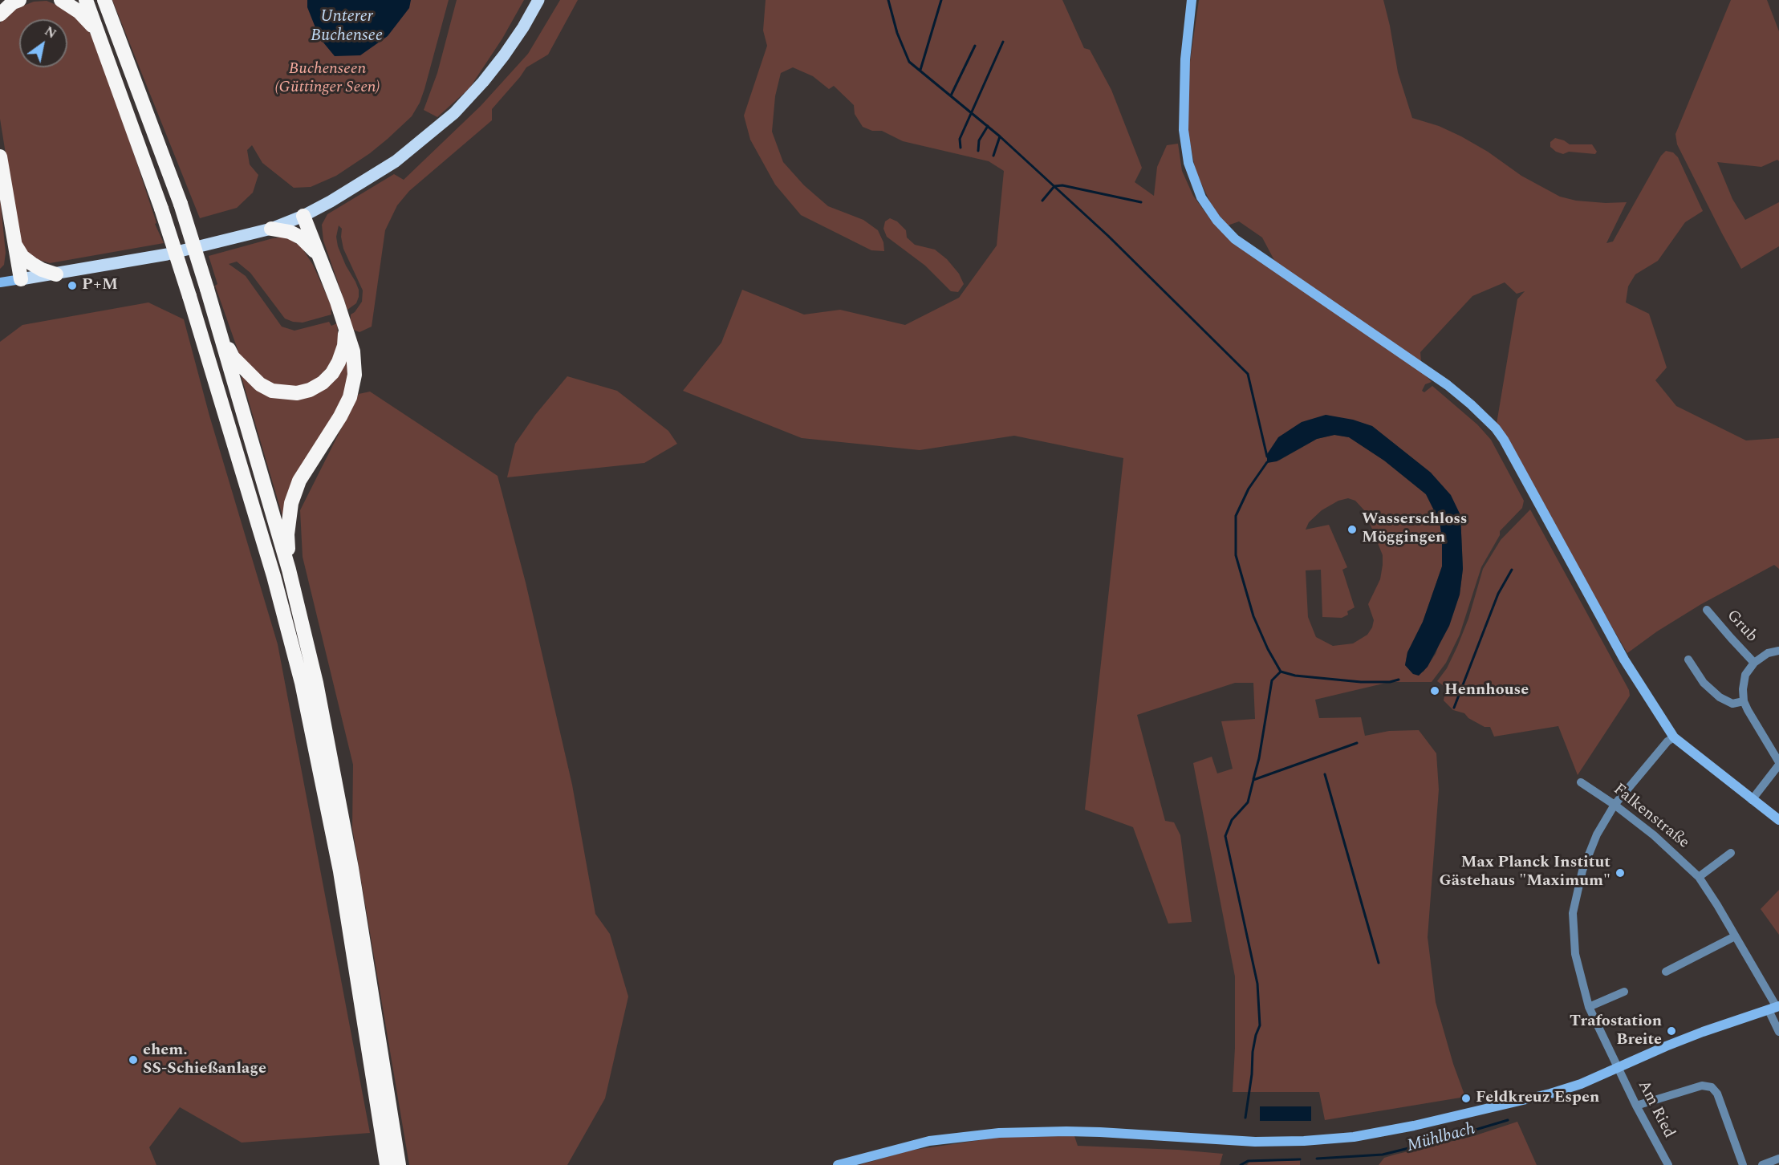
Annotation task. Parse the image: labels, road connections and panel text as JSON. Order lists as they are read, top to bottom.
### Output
{
  "streets": {
    "street": ["Grub", "Falkenstraße", "Am Ried"]
  },
  "crossings": [
    ["Falkenstraße", "Am Ried"]
  ],
  "water": ["Unterer Buchensee", "Mühlbach"],
  "parks": ["Buchenseen (Güttinger Seen)"],
  "places": [
    "P+M",
    "Wasserschloss Möggingen",
    "Hennhouse",
    "Max Planck Institut Gästehaus \"Maximum\"",
    "Trafostation Breite",
    "ehem. SS-Schießanlage",
    "Feldkreuz Espen"
  ],
  "north": "top right"
}
